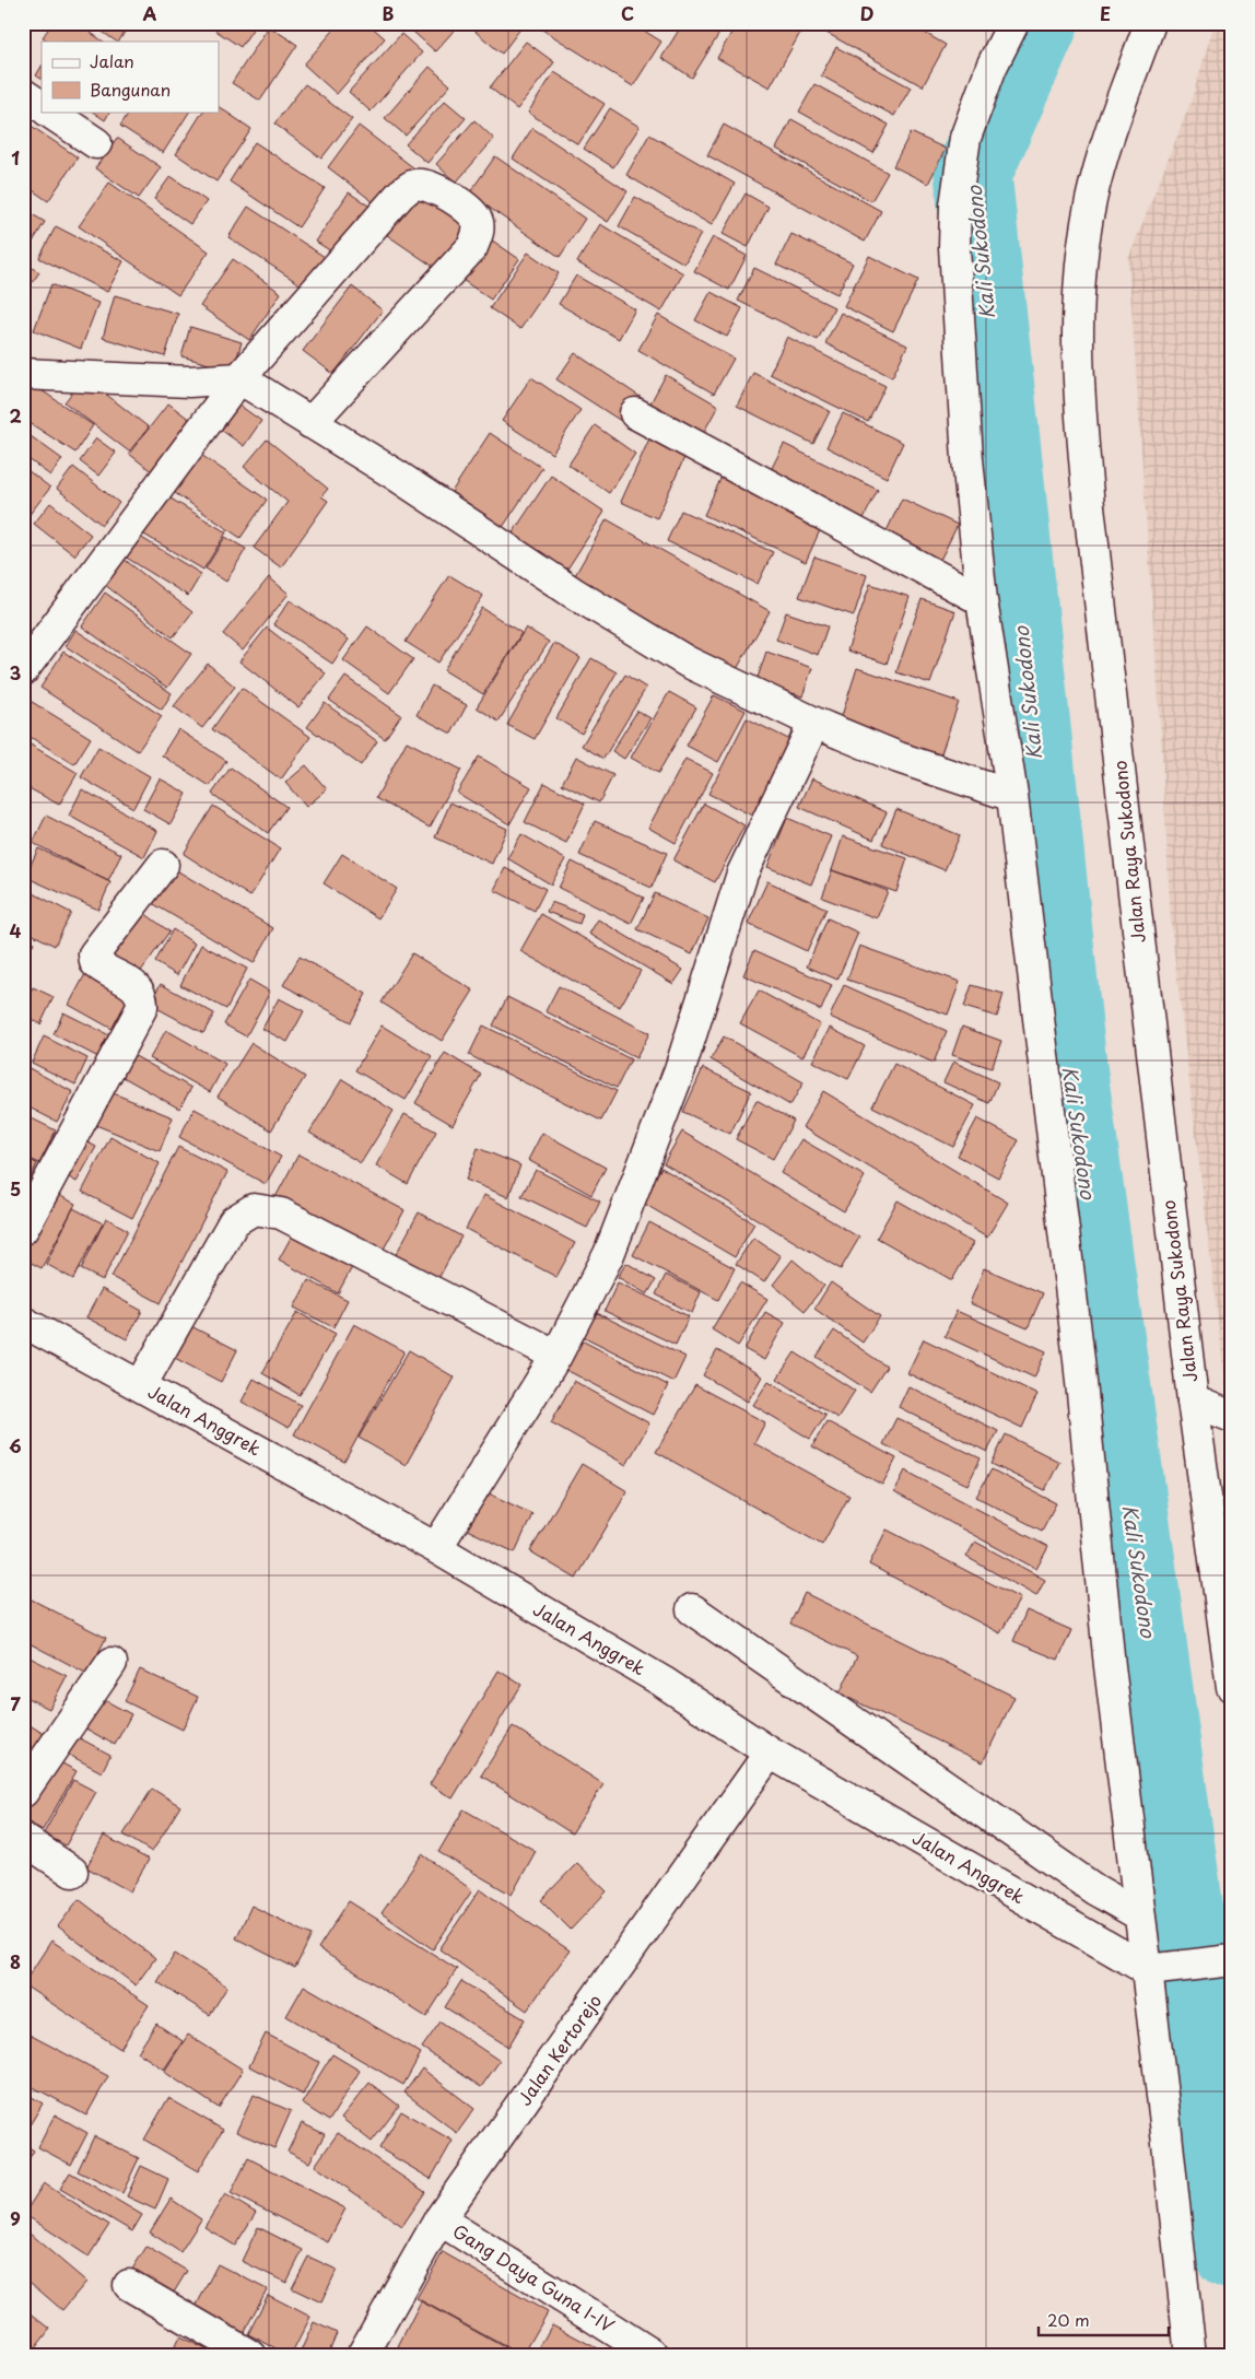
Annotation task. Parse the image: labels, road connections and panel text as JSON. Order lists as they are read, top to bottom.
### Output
{
  "streets": {
    "street": [
      "Jalan Raya Sukodono",
      "Jalan Anggrek",
      "Jalan Kertorejo",
      "Gang Daya Guna I-IV"
    ]
  },
  "crossings": [
    ["Jalan Anggrek", "Jalan Kertorejo"],
    ["Jalan Kertorejo", "Gang Daya Guna I-IV"]
  ],
  "water": ["Kali Sukodono"],
  "legend": ["Jalan", "Bangunan"],
  "scale_bar": "20 m",
  "grid": {
    "columns": [
      "A",
      "B",
      "C",
      "D",
      "E"
    ],
    "rows": [
      "1",
      "2",
      "3",
      "4",
      "5",
      "6",
      "7",
      "8",
      "9"
    ]
  }
}
